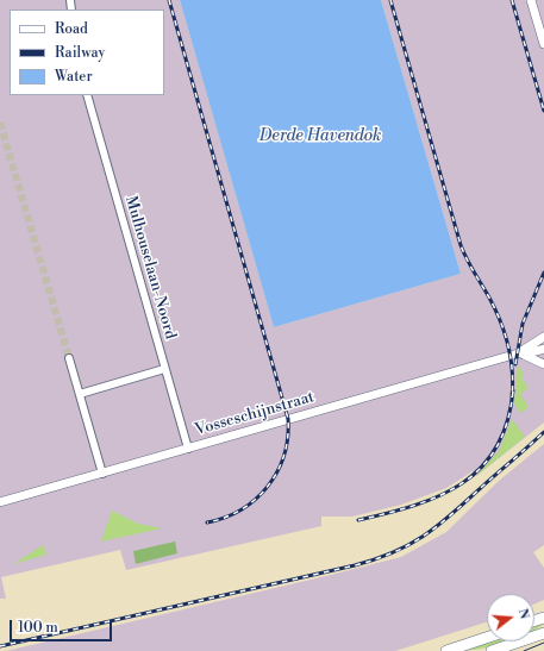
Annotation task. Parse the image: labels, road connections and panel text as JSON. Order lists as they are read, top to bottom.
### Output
{
  "streets": {
    "street": ["Mulhouselaan-Noord", "Vosseschijnstraat"]
  },
  "crossings": [
    ["Mulhouselaan-Noord", "Vosseschijnstraat"]
  ],
  "water": ["Derde Havendok"],
  "legend": ["Road", "Railway", "Water"],
  "scale_bar": "100 m",
  "north": "right"
}
